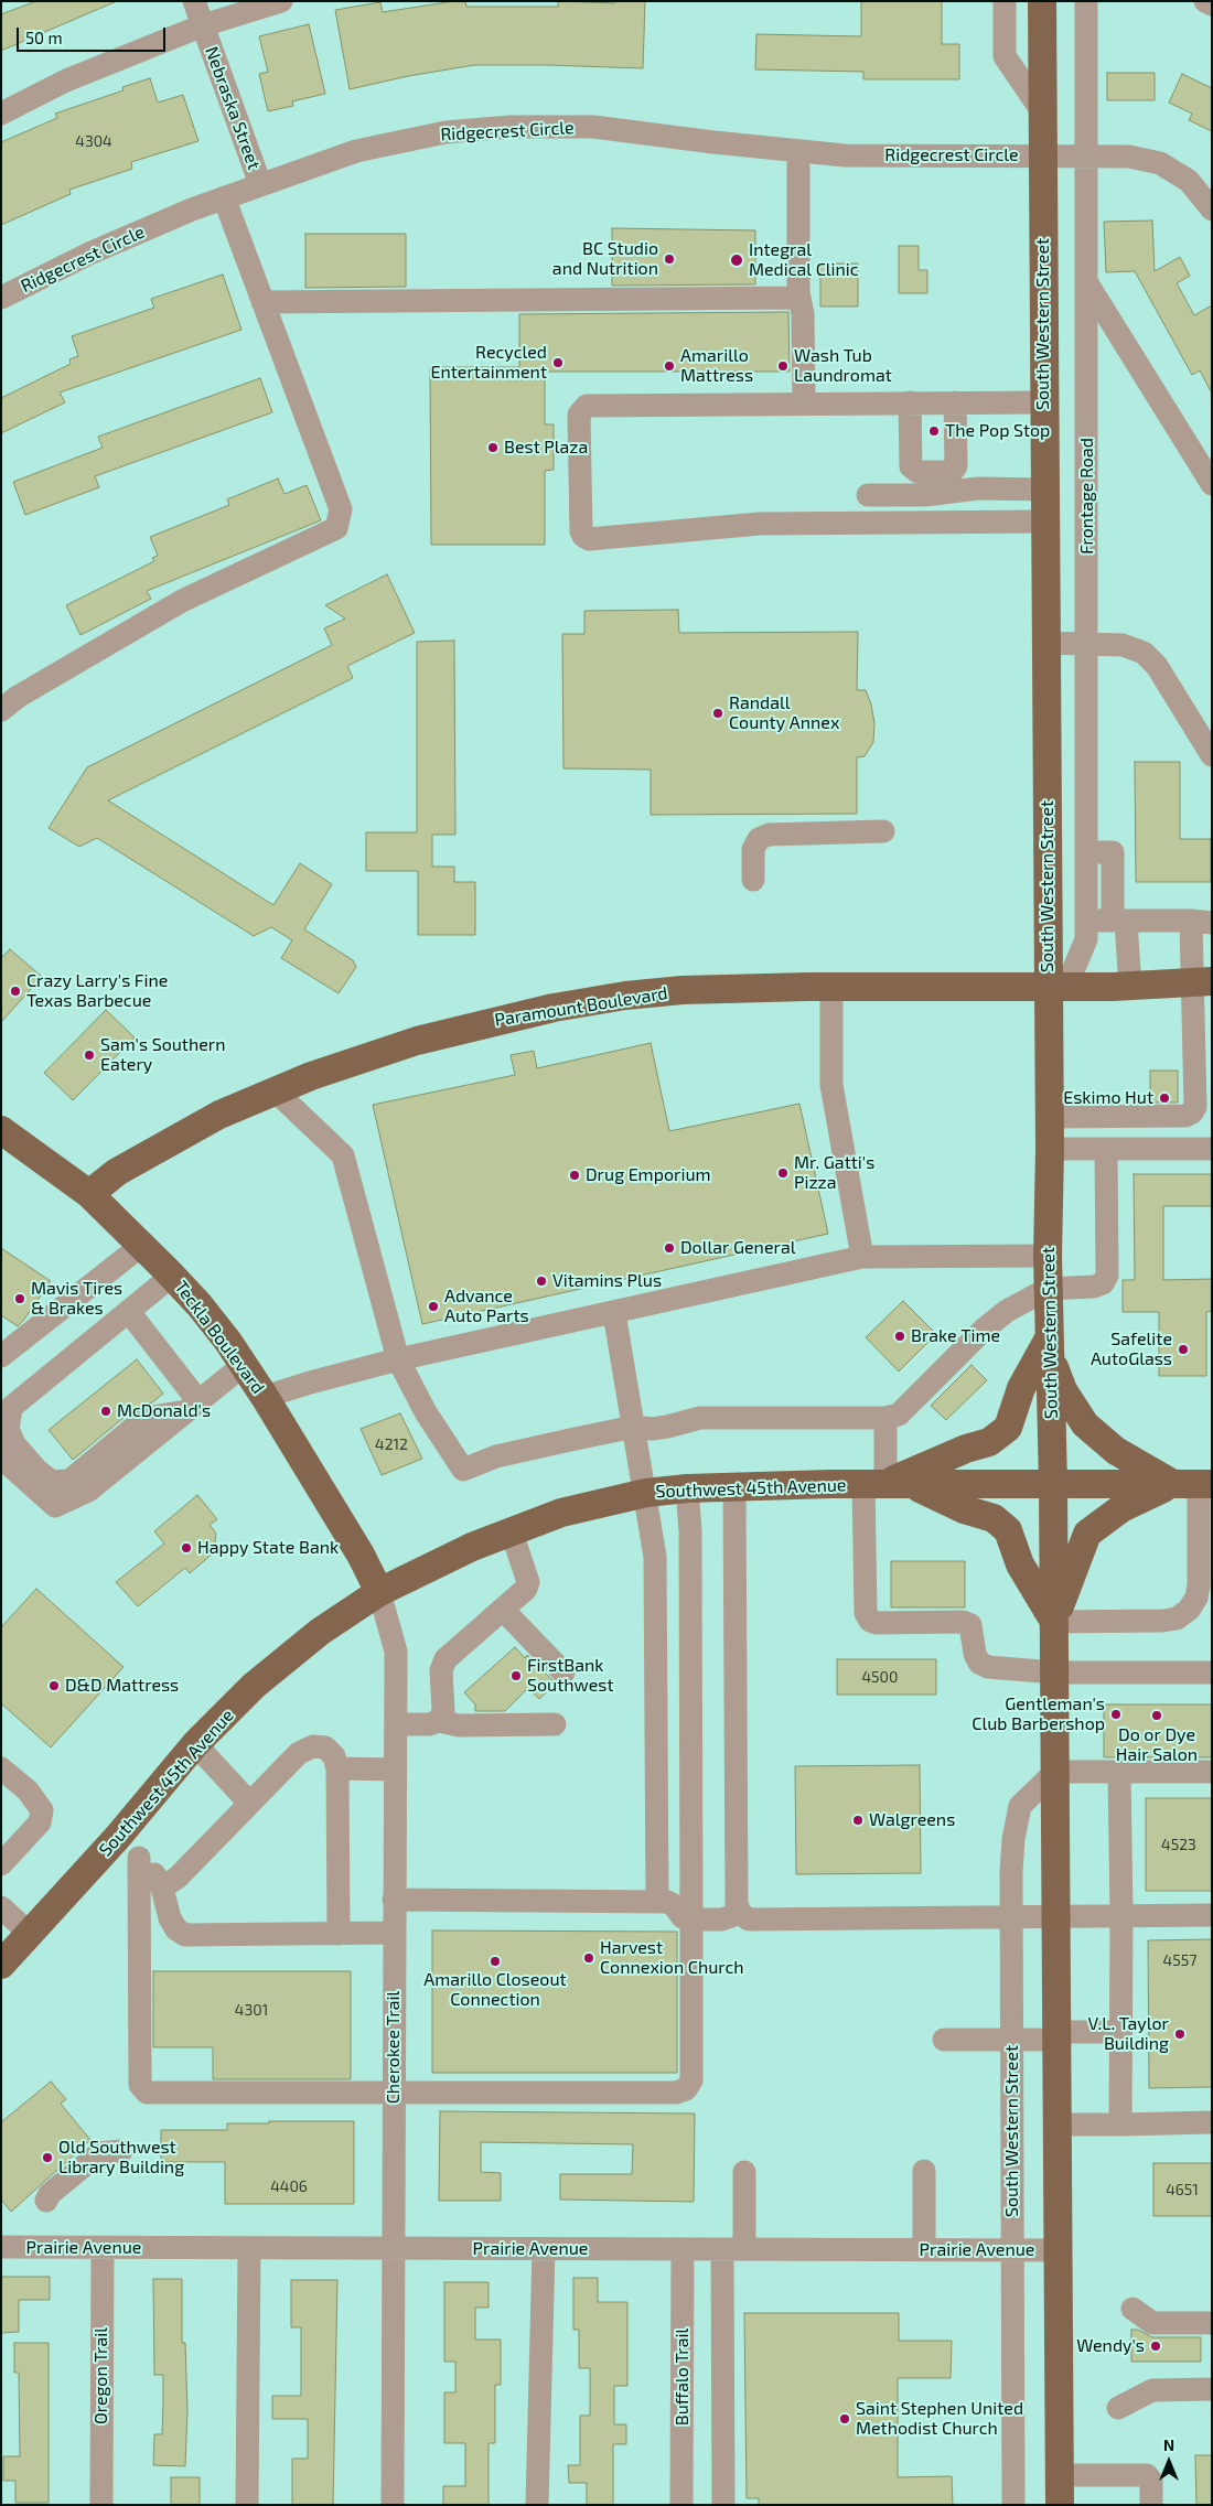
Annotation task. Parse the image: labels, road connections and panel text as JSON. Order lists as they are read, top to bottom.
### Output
{
  "streets": {
    "main road": [
      "South Western Street",
      "Paramount Boulevard",
      "Teckla Boulevard",
      "Southwest 45th Avenue"
    ],
    "street": [
      "Nebraska Street",
      "Ridgecrest Circle",
      "Frontage Road",
      "Cherokee Trail",
      "Prairie Avenue",
      "Oregon Trail",
      "Buffalo Trail"
    ]
  },
  "crossings": [
    ["Nebraska Street", "Ridgecrest Circle"],
    ["Ridgecrest Circle", "South Western Street"],
    ["Ridgecrest Circle", "Frontage Road"],
    ["South Western Street", "Frontage Road"],
    ["South Western Street", "Paramount Boulevard"],
    ["South Western Street", "Southwest 45th Avenue"],
    ["South Western Street", "Prairie Avenue"],
    ["Frontage Road", "Paramount Boulevard"],
    ["Paramount Boulevard", "Teckla Boulevard"],
    ["Teckla Boulevard", "Southwest 45th Avenue"],
    ["Teckla Boulevard", "Cherokee Trail"],
    ["Southwest 45th Avenue", "Cherokee Trail"],
    ["Cherokee Trail", "Prairie Avenue"],
    ["Prairie Avenue", "Oregon Trail"],
    ["Prairie Avenue", "Buffalo Trail"]
  ],
  "places": [
    "BC Studio and Nutrition",
    "Integral Medical Clinic",
    "Recycled Entertainment",
    "Amarillo Mattress",
    "Wash Tub Laundromat",
    "The Pop Stop",
    "Best Plaza",
    "Randall County Annex",
    "Crazy Larry's Fine Texas Barbecue",
    "Sam's Southern Eatery",
    "Eskimo Hut",
    "Mr. Gatti's Pizza",
    "Drug Emporium",
    "Dollar General",
    "Vitamins Plus",
    "Mavis Tires & Brakes",
    "Advance Auto Parts",
    "Brake Time",
    "Safelite AutoGlass",
    "McDonald's",
    "Happy State Bank",
    "FirstBank Southwest",
    "D&D Mattress",
    "Gentleman's Club Barbershop",
    "Do or Dye Hair Salon",
    "Walgreens",
    "Harvest Connexion Church",
    "Amarillo Closeout Connection",
    "V.L. Taylor Building",
    "Old Southwest Library Building",
    "Wendy's",
    "Saint Stephen United Methodist Church"
  ],
  "house_numbers": [
    "4304",
    "4212",
    "4500",
    "4523",
    "4557",
    "4301",
    "4406",
    "4651"
  ],
  "scale_bar": "50 m",
  "north": "top"
}
